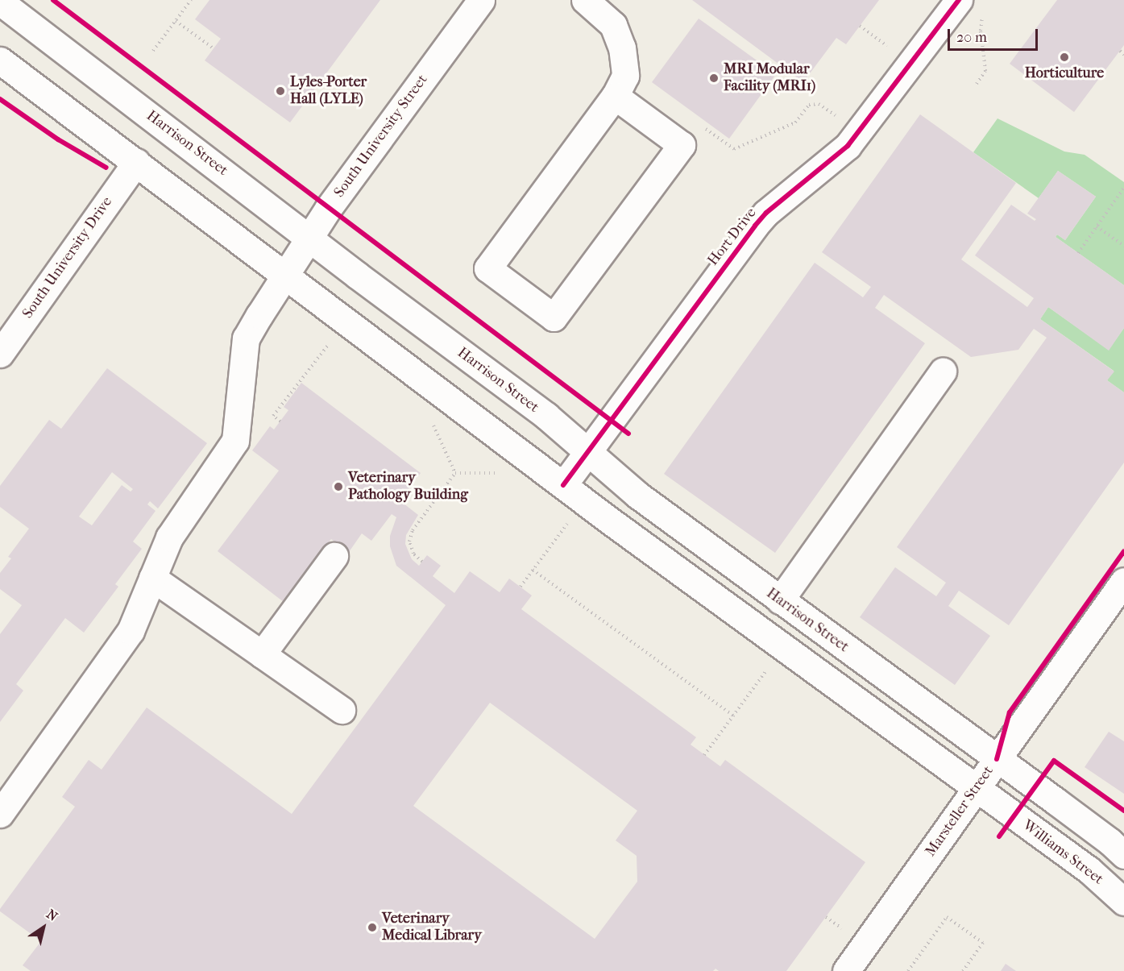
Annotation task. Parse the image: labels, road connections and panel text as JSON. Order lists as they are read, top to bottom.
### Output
{
  "streets": {
    "main road": [
      "South University Street",
      "Harrison Street",
      "Hort Drive",
      "South University Drive",
      "Marsteller Street",
      "Williams Street"
    ]
  },
  "crossings": [
    ["South University Street", "Harrison Street"],
    ["Harrison Street", "Hort Drive"],
    ["Harrison Street", "Marsteller Street"],
    ["Marsteller Street", "Williams Street"]
  ],
  "places": [
    "Horticulture",
    "MRI Modular Facility (MRI1)",
    "Lyles-Porter Hall (LYLE)",
    "Veterinary Pathology Building",
    "Veterinary Medical Library"
  ],
  "scale_bar": "20 m",
  "north": "top right"
}
